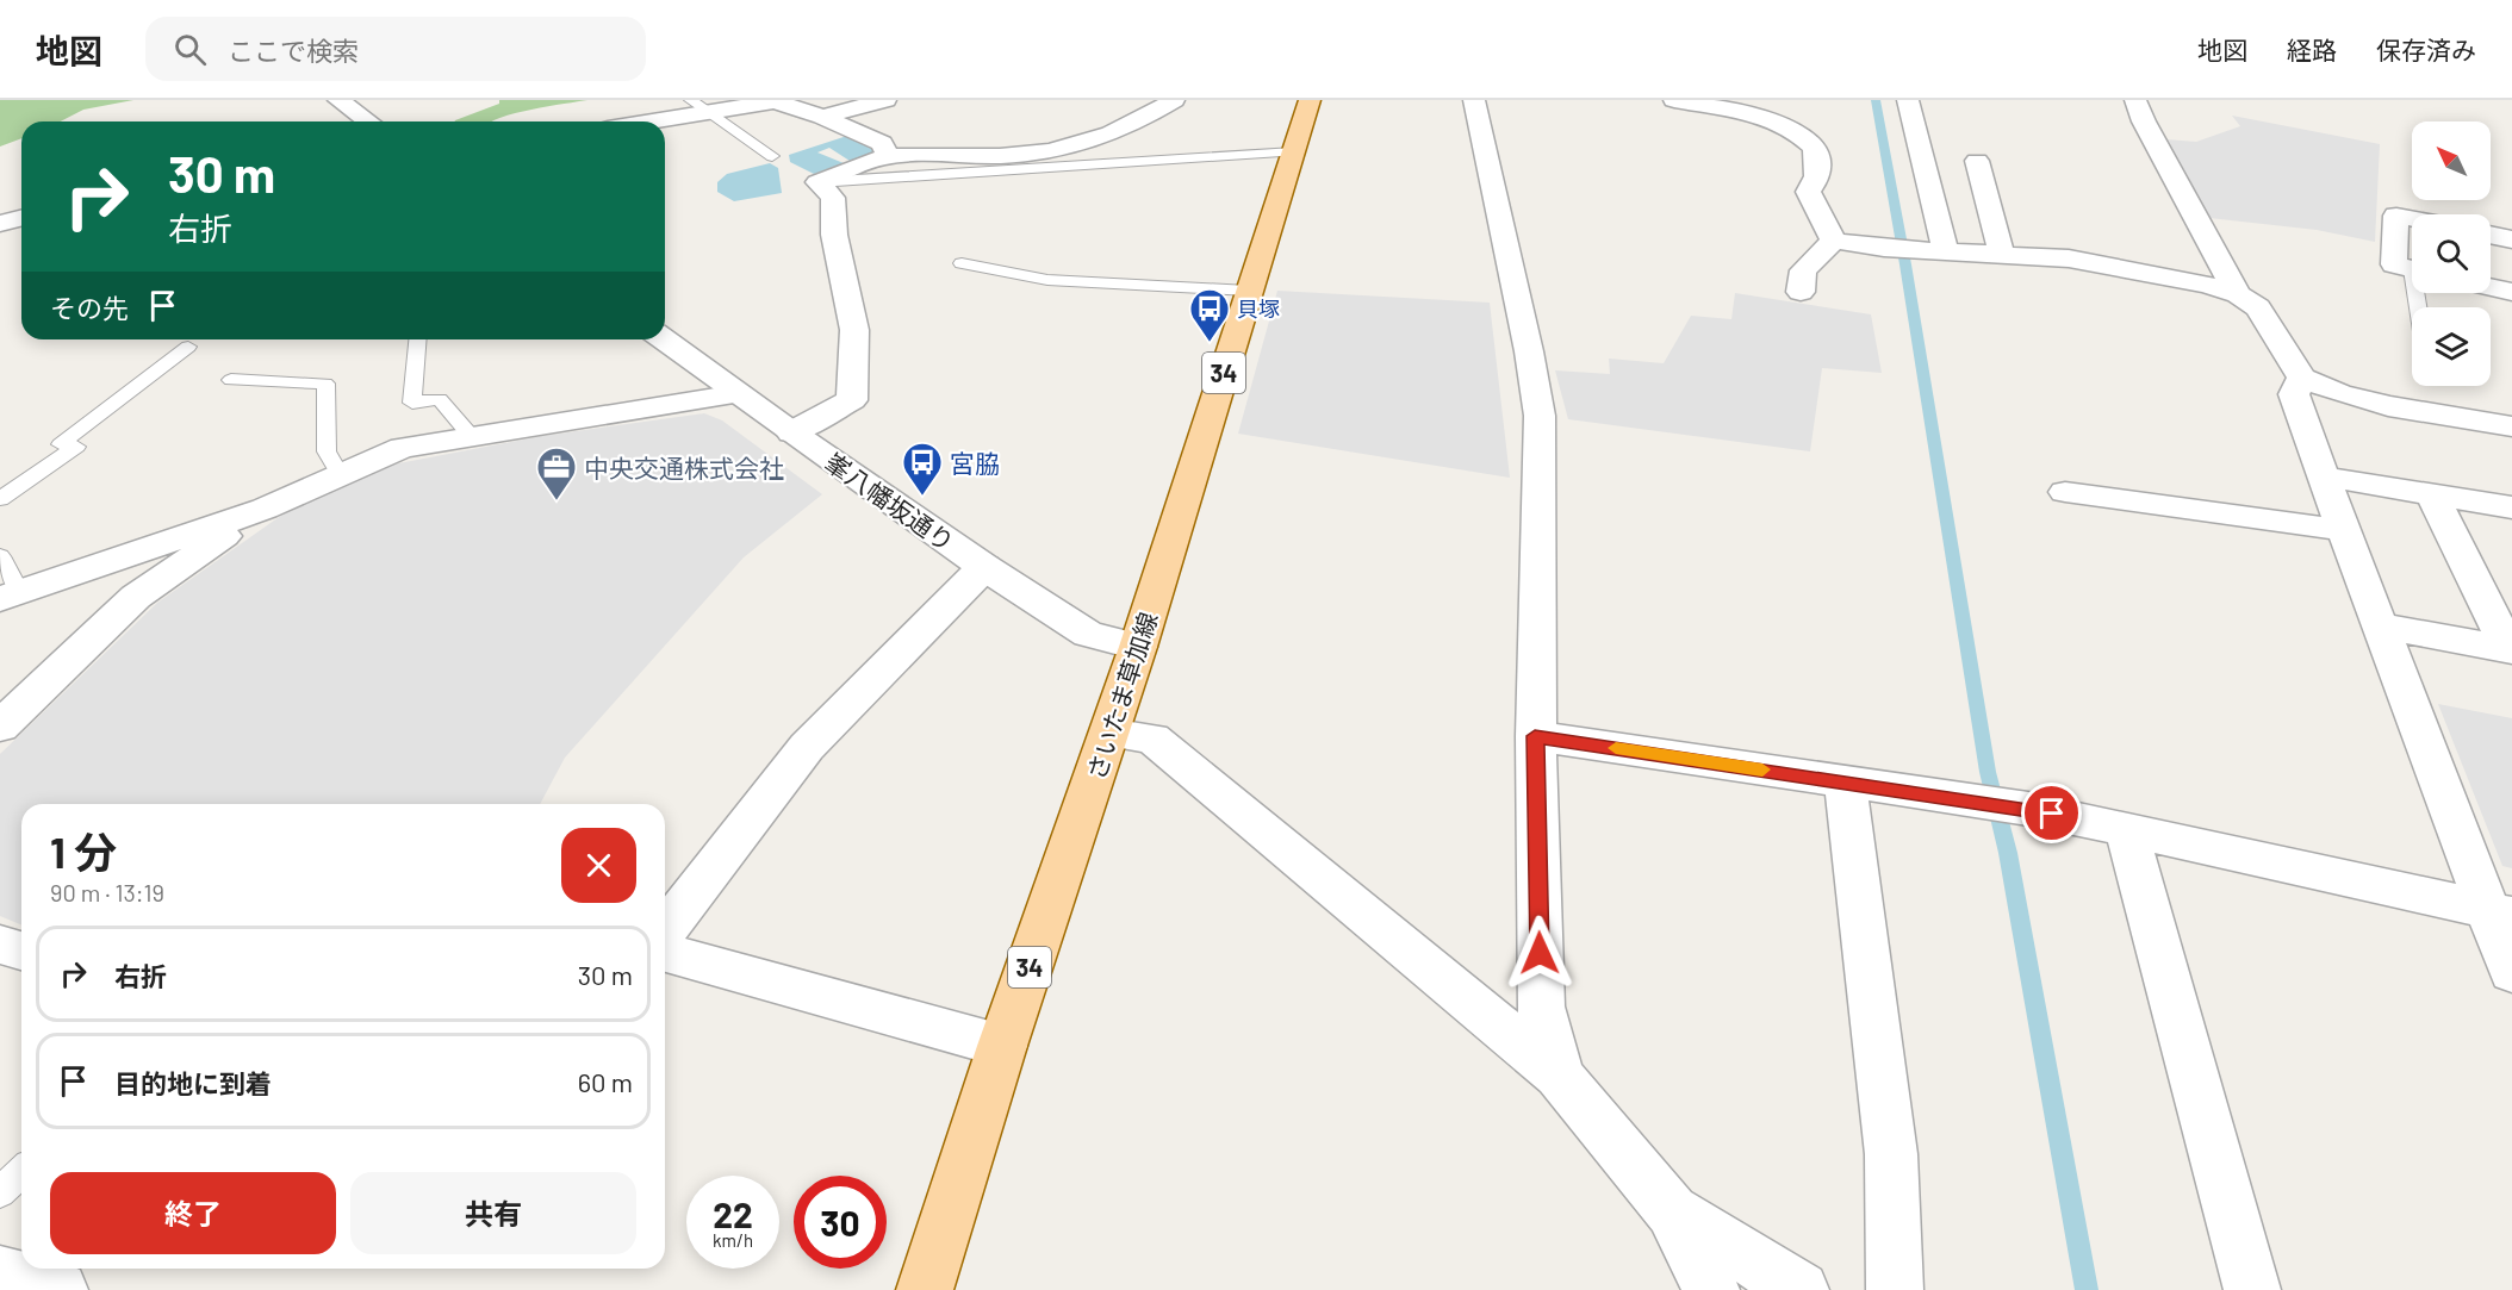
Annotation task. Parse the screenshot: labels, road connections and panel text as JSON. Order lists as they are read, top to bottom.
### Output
{
  "streets": {
    "main road": ["34", "さいたま草加線"],
    "street": ["峯八幡坂通り"]
  },
  "crossings": [
    ["峯八幡坂通り", "さいたま草加線"]
  ],
  "places": {
    "bus stop": ["貝塚", "宮脇"],
    "office": ["中央交通株式会社"]
  },
  "north": "top left",
  "page": {
    "header": "地図",
    "search": "ここで検索",
    "nav": ["地図", "経路", "保存済み"],
    "turn": ["30 m", "右折"],
    "then": "その先",
    "heading": ["1 分", "90 m · 13:19"],
    "list": [
      {
        "name": "右折",
        "value": "30 m"
      },
      {
        "name": "目的地に到着",
        "value": "60 m"
      }
    ],
    "buttons": ["終了", "共有"],
    "speed": "22 km/h",
    "limit": "30"
  }
}
